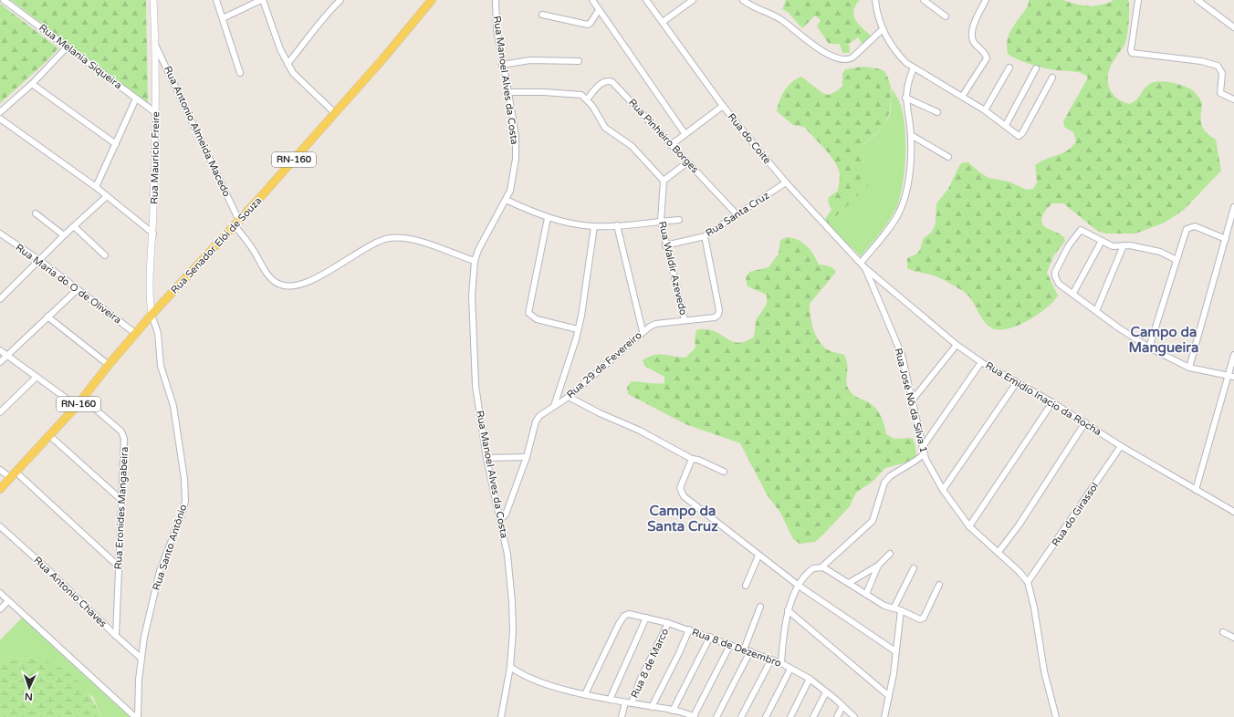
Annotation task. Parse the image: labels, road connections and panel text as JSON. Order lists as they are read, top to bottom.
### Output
{
  "streets": {
    "main road": ["RN-160", "Rua Senador Elói de Souza"],
    "street": [
      "Rua Melania Siqueira",
      "Rua Manoel Alves da Costa",
      "Rua Antonio Almeida Macedo",
      "Rua Pinheiro Borges",
      "Rua do Coite",
      "Rua Maurício Freire",
      "Rua Santa Cruz",
      "Rua Waldir Azevedo",
      "Rua Maria do O de Oliveira",
      "Rua 29 de Fevereiro",
      "Rua Emidio Inacio da Rocha",
      "Rua José Nô da Silva 1",
      "Rua Eronides Mangabeira",
      "Rua do Girassol",
      "Rua Santo Antônio",
      "Rua Antonio Chaves",
      "Rua 8 de Dezembro",
      "Rua 8 de Marco"
    ]
  },
  "crossings": [
    ["Rua Melania Siqueira", "Rua Maurício Freire"],
    ["Rua Manoel Alves da Costa", "Rua Antonio Almeida Macedo"],
    ["Rua Manoel Alves da Costa", "Rua 29 de Fevereiro"],
    ["Rua Antonio Almeida Macedo", "Rua Maurício Freire"],
    ["Rua Antonio Almeida Macedo", "Rua Senador Elói de Souza"],
    ["Rua Pinheiro Borges", "Rua Santa Cruz"],
    ["Rua do Coite", "Rua Santa Cruz"],
    ["Rua do Coite", "Rua Emidio Inacio da Rocha"],
    ["Rua do Coite", "Rua José Nô da Silva 1"],
    ["Rua Maurício Freire", "Rua Senador Elói de Souza"],
    ["Rua Maurício Freire", "Rua Santo Antônio"],
    ["Rua Santa Cruz", "Rua Waldir Azevedo"],
    ["Rua Santa Cruz", "Rua 29 de Fevereiro"],
    ["Rua Senador Elói de Souza", "Rua Maria do O de Oliveira"],
    ["Rua Senador Elói de Souza", "Rua Eronides Mangabeira"],
    ["Rua Senador Elói de Souza", "Rua Santo Antônio"],
    ["Rua Waldir Azevedo", "Rua 29 de Fevereiro"],
    ["Rua Emidio Inacio da Rocha", "Rua José Nô da Silva 1"],
    ["Rua Emidio Inacio da Rocha", "Rua do Girassol"],
    ["Rua José Nô da Silva 1", "Rua do Girassol"],
    ["Rua Eronides Mangabeira", "Rua Antonio Chaves"],
    ["Rua Santo Antônio", "Rua Antonio Chaves"],
    ["Rua 8 de Dezembro", "Rua 8 de Marco"]
  ],
  "districts": ["Campo da Mangueira", "Campo da Santa Cruz"],
  "north": "bottom"
}
